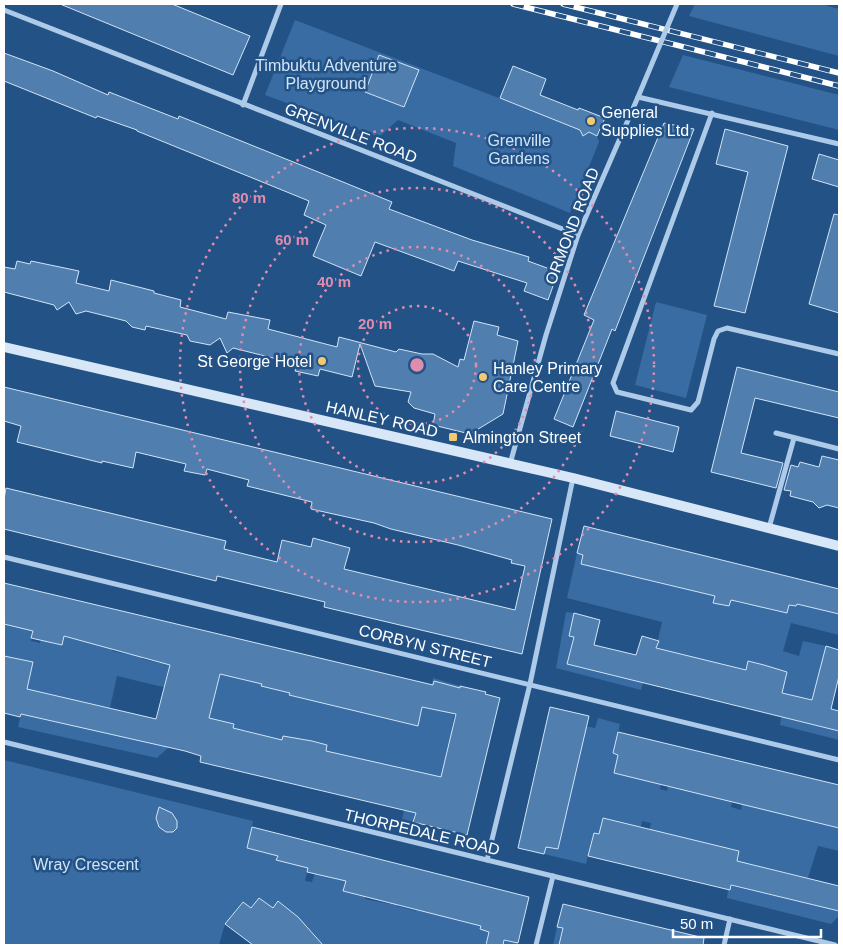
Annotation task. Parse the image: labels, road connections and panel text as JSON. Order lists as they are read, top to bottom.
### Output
{
  "streets": {
    "street": [
      "GRENVILLE ROAD",
      "ORMOND ROAD",
      "HANLEY ROAD",
      "CORBYN STREET",
      "THORPEDALE ROAD"
    ]
  },
  "crossings": [
    ["GRENVILLE ROAD", "ORMOND ROAD"],
    ["ORMOND ROAD", "HANLEY ROAD"]
  ],
  "parks": ["Timbuktu Adventure Playground", "Grenville Gardens", "Wray Crescent"],
  "places": {
    "other": ["General Supplies Ltd", "St George Hotel", "Hanley Primary Care Centre"],
    "transit": ["Almington Street"]
  },
  "scale_bar": "50 m",
  "rings": [
    "80 m",
    "60 m",
    "40 m",
    "20 m"
  ]
}
